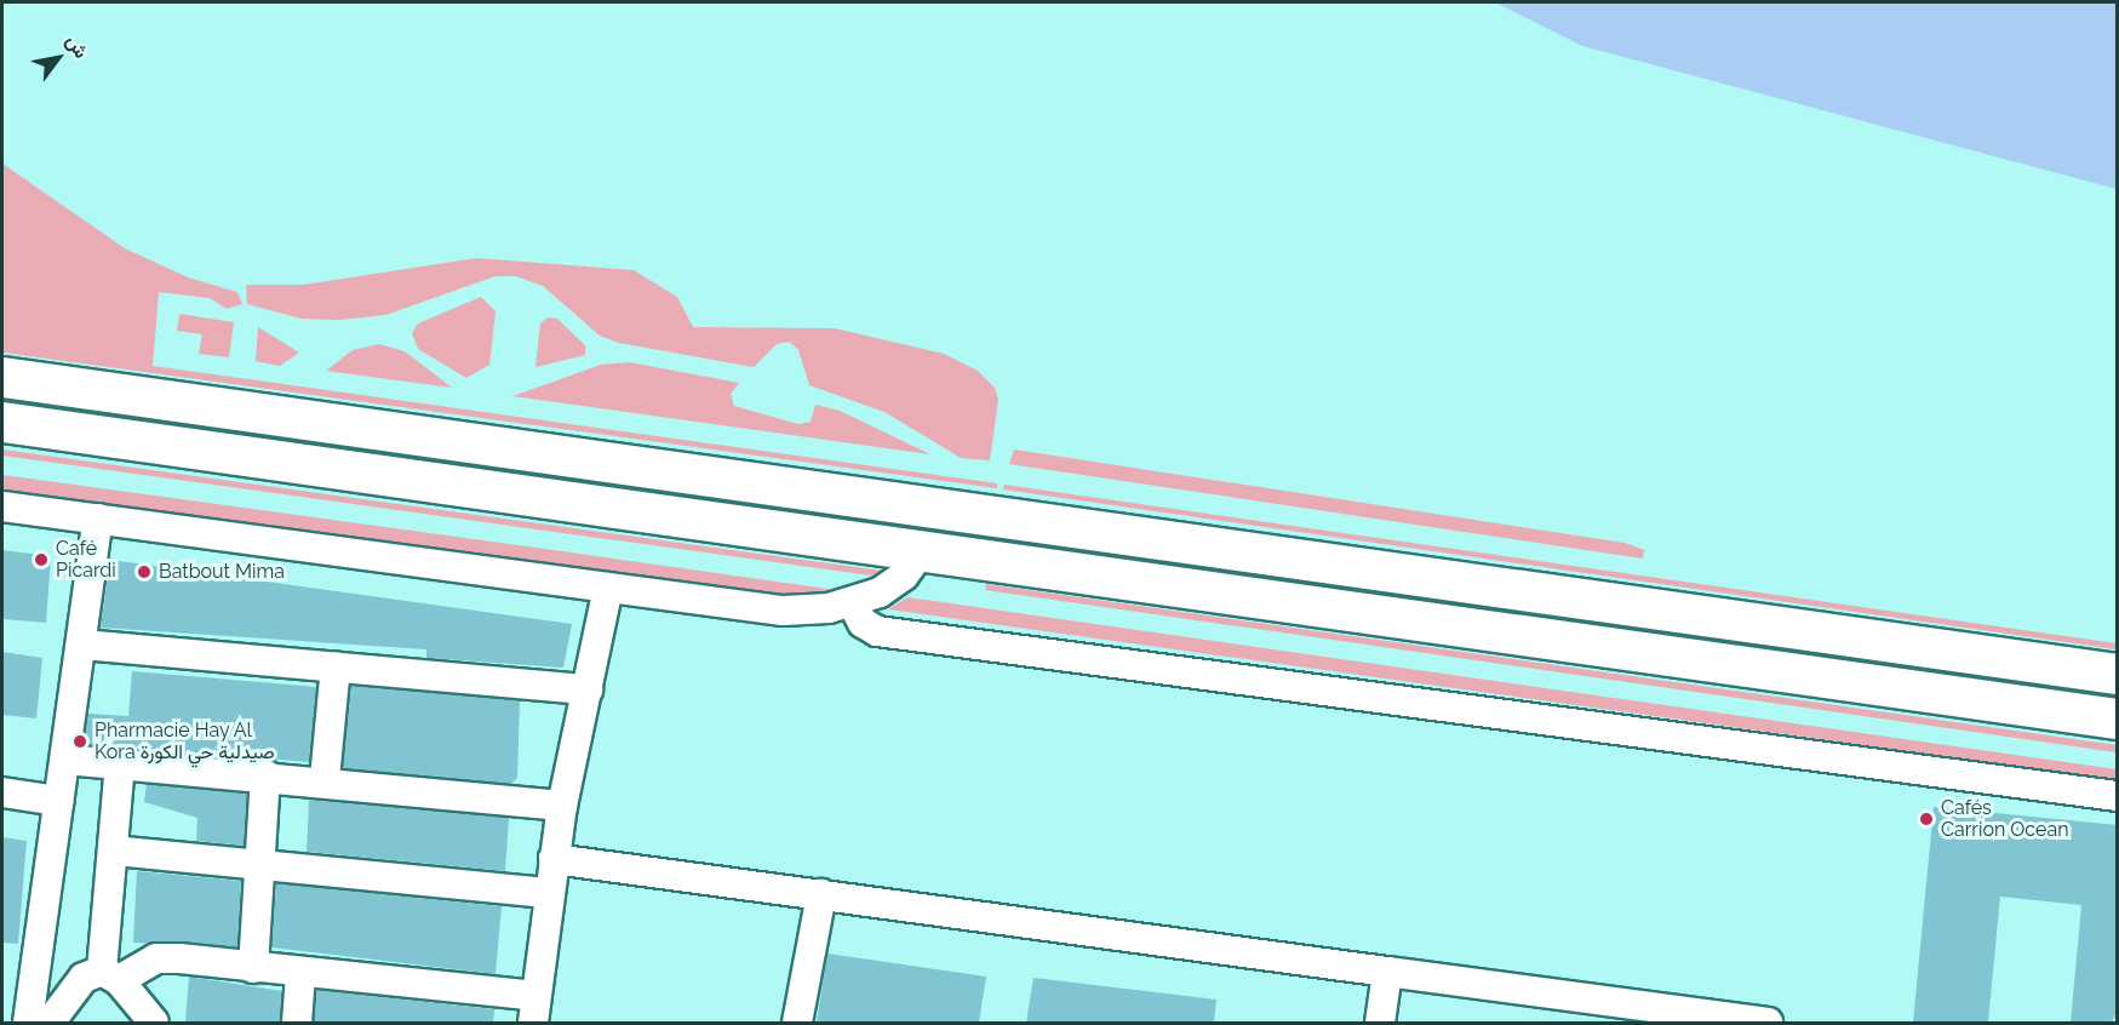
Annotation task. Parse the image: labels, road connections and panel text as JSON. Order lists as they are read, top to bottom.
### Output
{
  "places": [
    "Café Picardi",
    "Batbout Mima",
    "Pharmacie Hay Al Kora صيدلية حي الكورة",
    "Cafés Carrion Ocean"
  ],
  "north": "top right"
}
